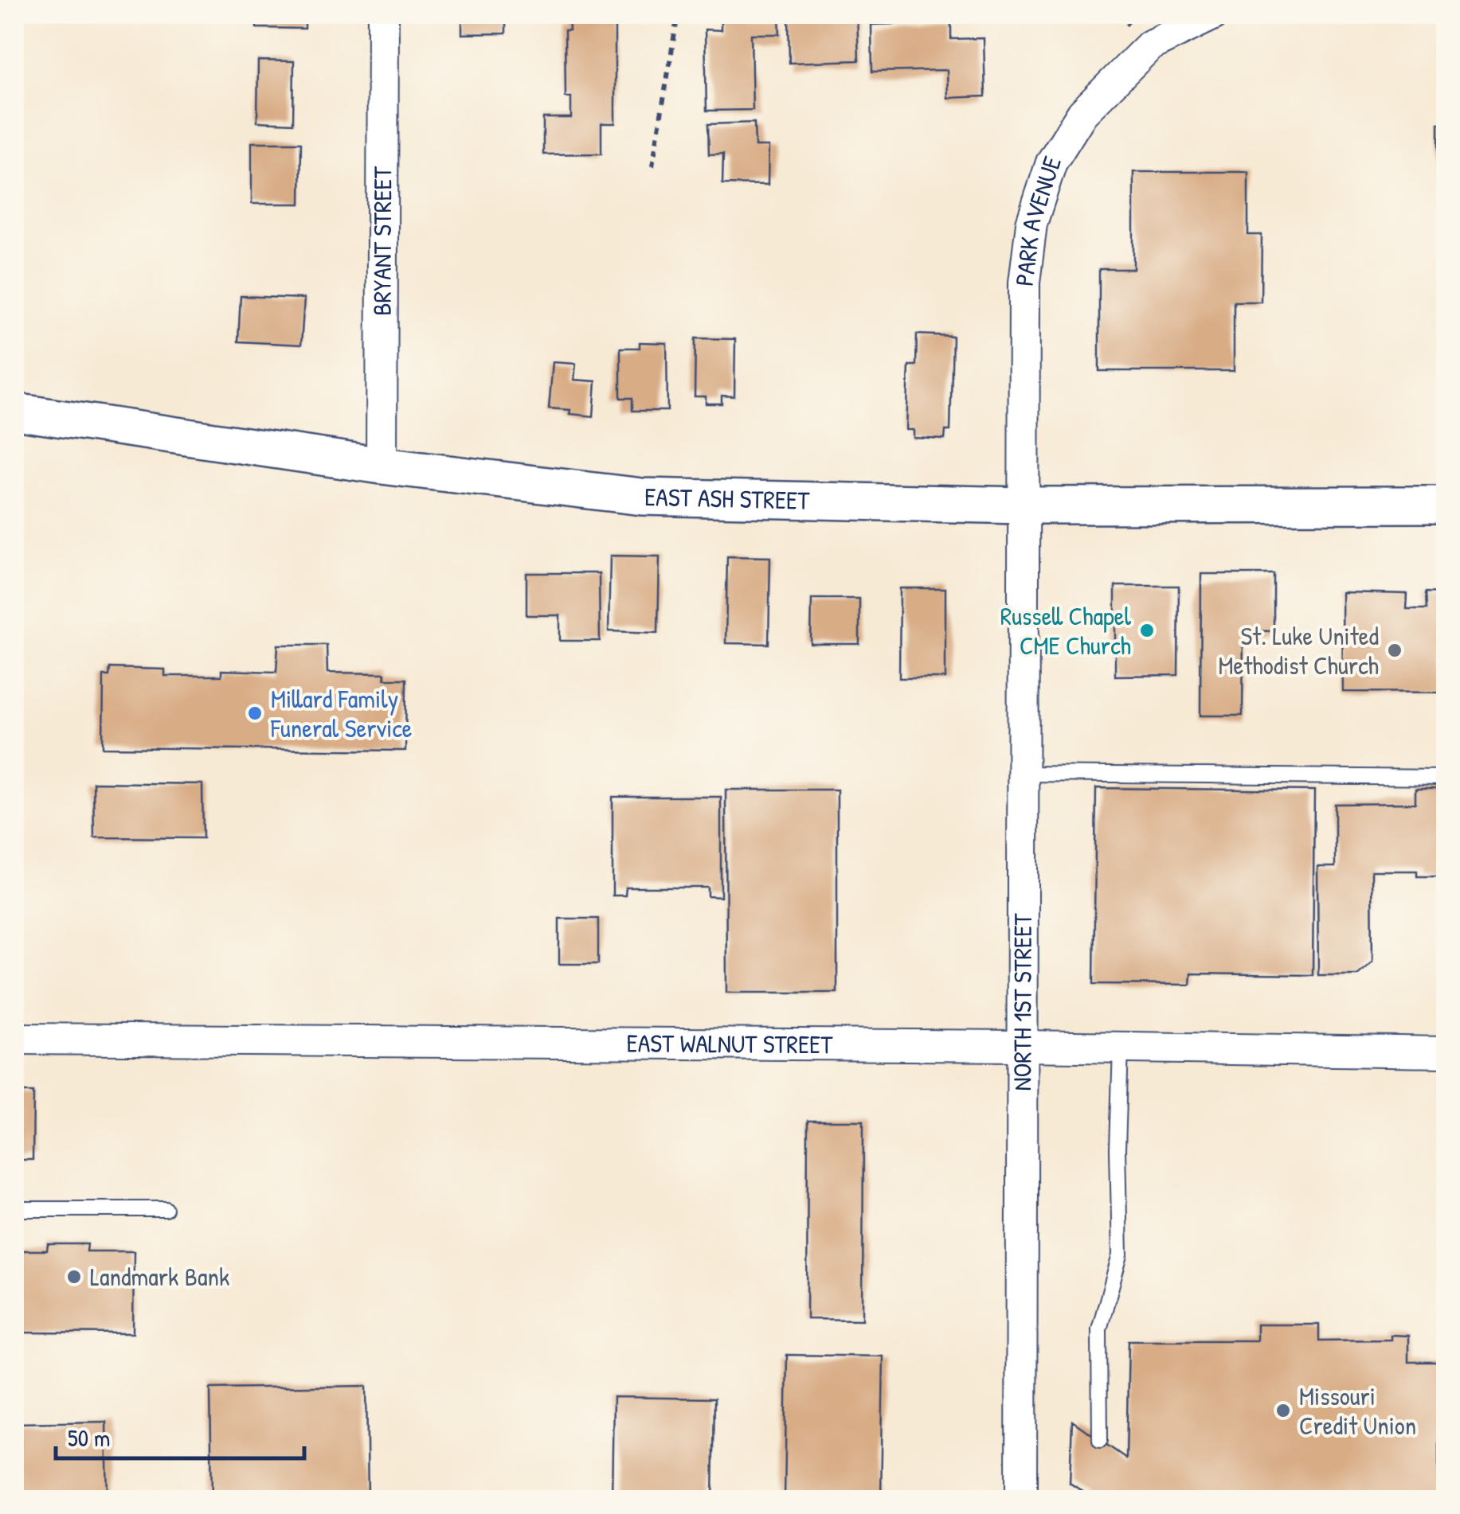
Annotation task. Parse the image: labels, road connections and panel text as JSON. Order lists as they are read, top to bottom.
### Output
{
  "streets": {
    "street": [
      "PARK AVENUE",
      "BRYANT STREET",
      "EAST ASH STREET",
      "NORTH 1ST STREET",
      "EAST WALNUT STREET"
    ]
  },
  "crossings": [
    ["PARK AVENUE", "EAST ASH STREET"],
    ["PARK AVENUE", "NORTH 1ST STREET"],
    ["BRYANT STREET", "EAST ASH STREET"],
    ["EAST ASH STREET", "NORTH 1ST STREET"],
    ["NORTH 1ST STREET", "EAST WALNUT STREET"]
  ],
  "places": [
    "Russell Chapel CME Church",
    "St. Luke United Methodist Church",
    "Millard Family Funeral Service",
    "Landmark Bank",
    "Missouri Credit Union"
  ],
  "scale_bar": "50 m"
}
